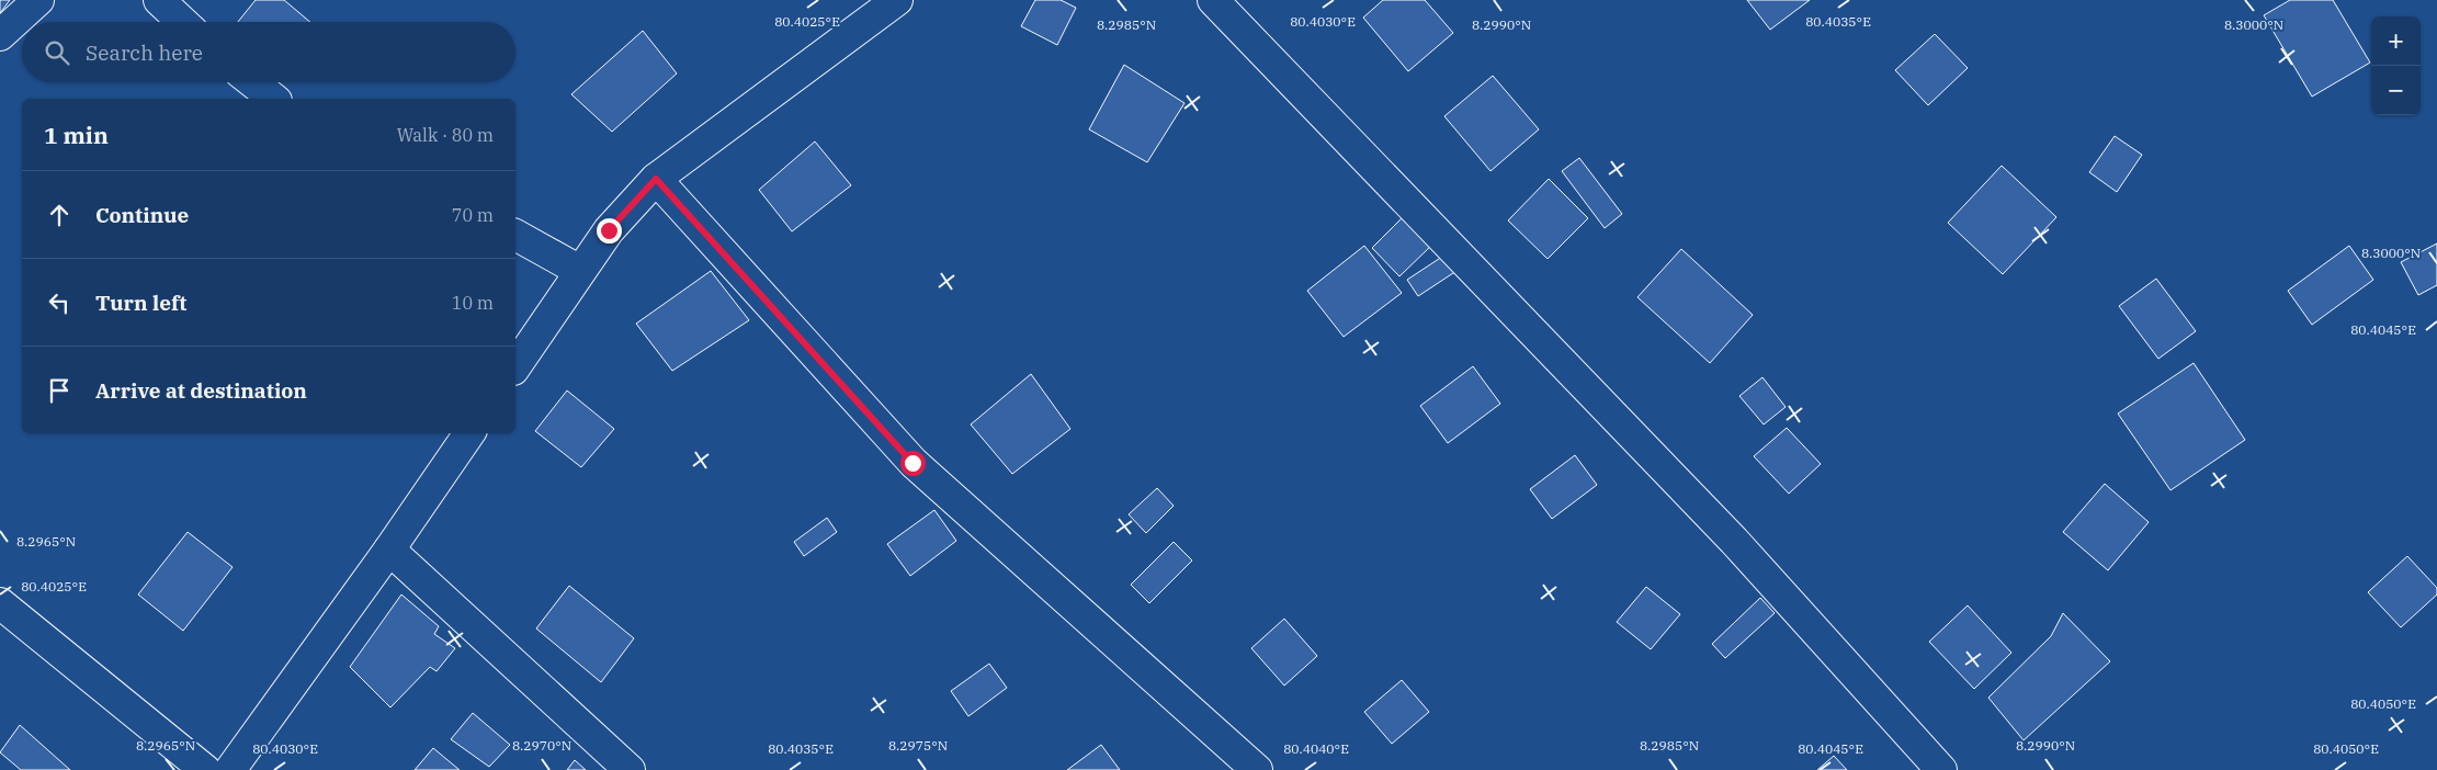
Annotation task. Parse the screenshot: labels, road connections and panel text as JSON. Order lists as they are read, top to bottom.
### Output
{
  "page": {
    "map_buttons": ["+", "−"],
    "search": "Search here",
    "heading": ["1 min", "Walk · 80 m"],
    "list": [
      ["Continue", "70 m"],
      ["Turn left", "10 m"],
      "Arrive at destination"
    ]
  },
  "coordinates": [
    "80.4025°E",
    "80.4030°E",
    "80.4035°E",
    "8.2985°N",
    "8.2990°N",
    "8.3000°N",
    "80.4045°E",
    "8.2965°N",
    "80.4050°E",
    "8.2970°N",
    "8.2975°N",
    "80.4040°E"
  ]
}
